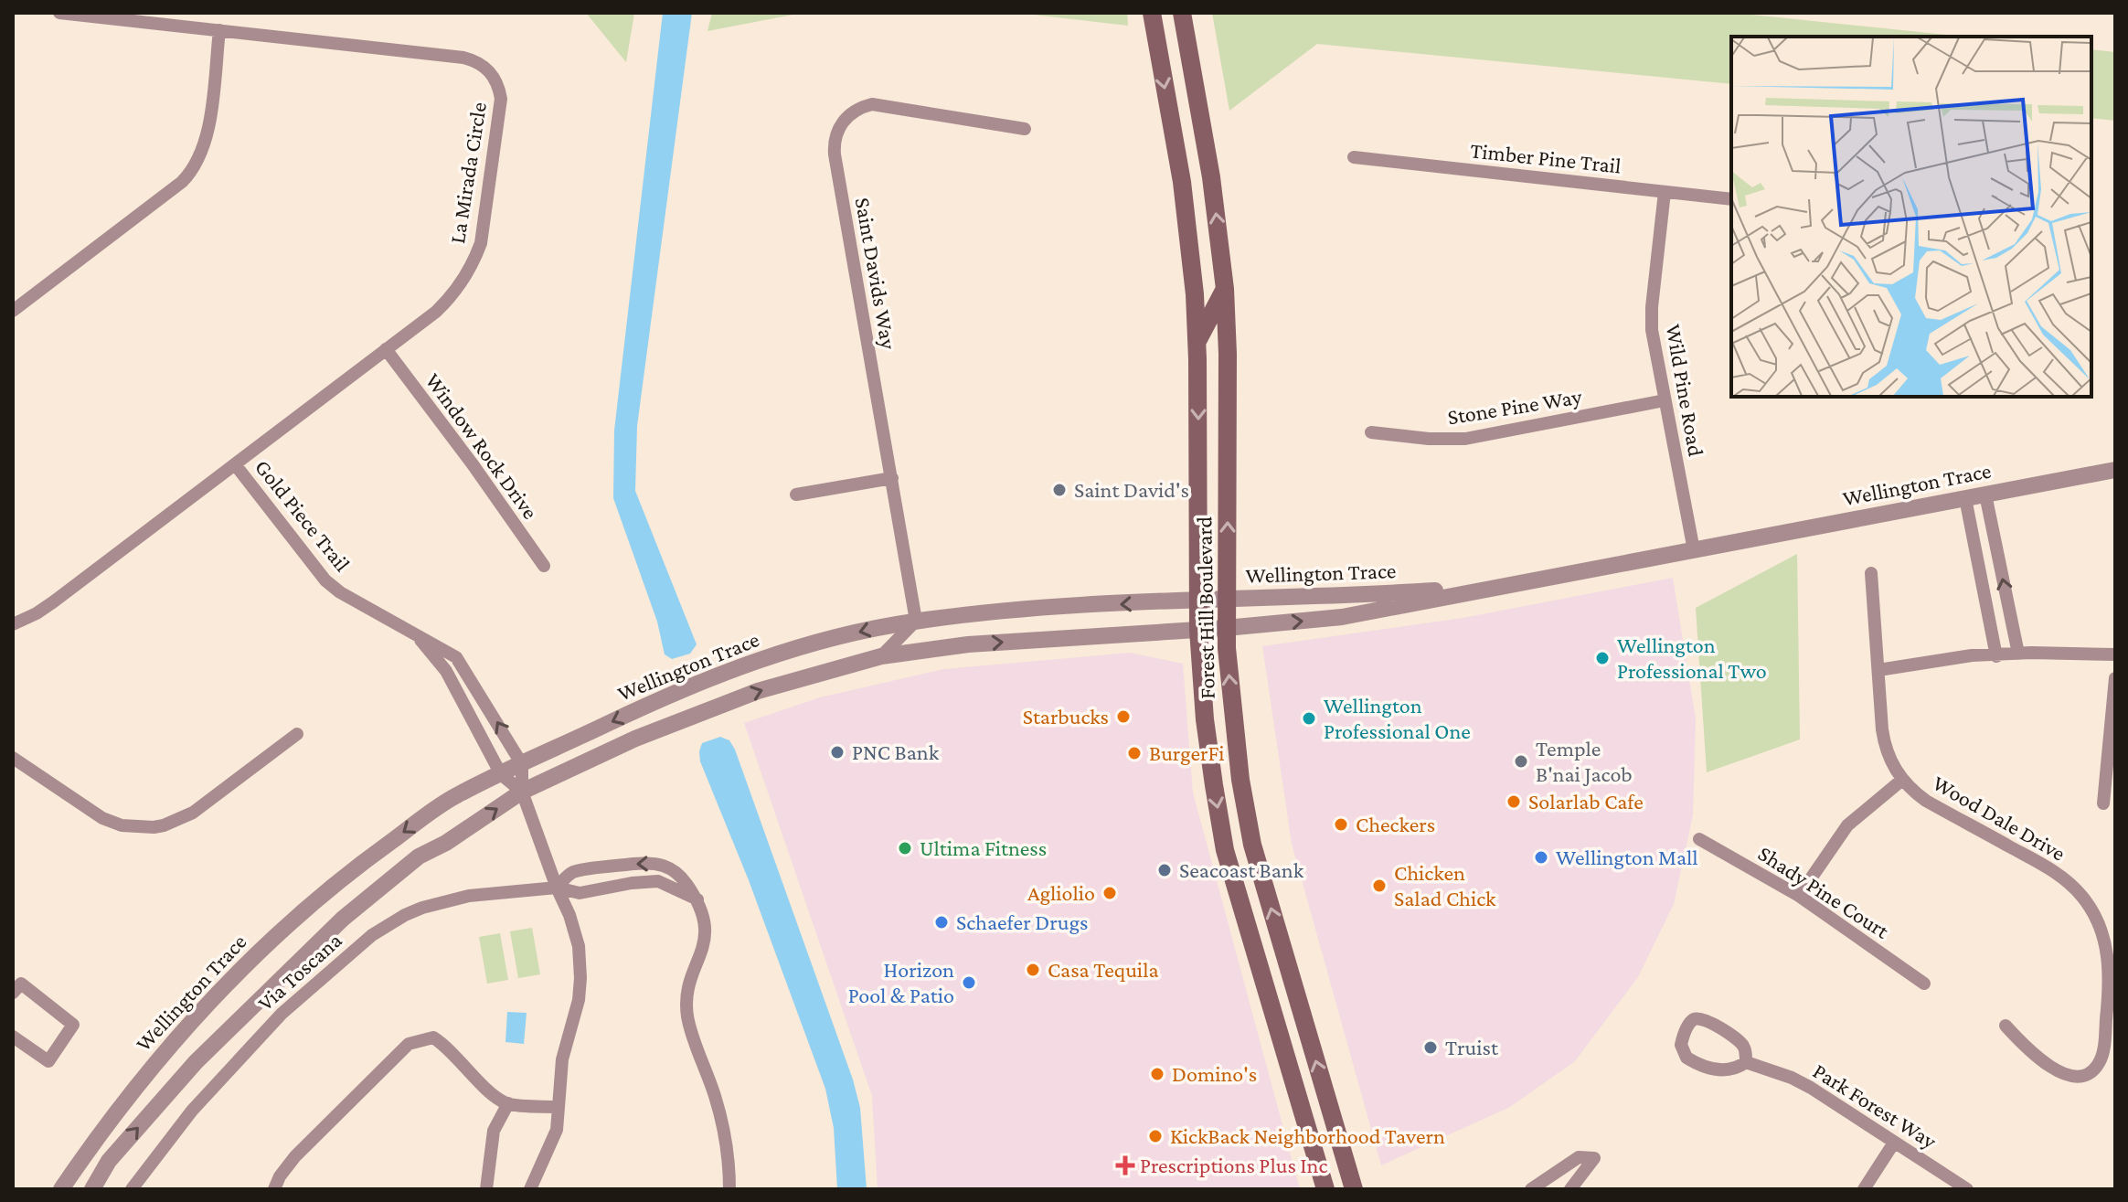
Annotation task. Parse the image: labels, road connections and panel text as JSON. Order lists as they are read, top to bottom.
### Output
{
  "streets": {
    "main road": ["Forest Hill Boulevard"],
    "street": [
      "Timber Pine Trail",
      "La Mirada Circle",
      "Saint Davids Way",
      "Wild Pine Road",
      "Stone Pine Way",
      "Window Rock Drive",
      "Wellington Trace",
      "Gold Piece Trail",
      "Wood Dale Drive",
      "Shady Pine Court",
      "Via Toscana",
      "Park Forest Way"
    ]
  },
  "crossings": [
    ["Timber Pine Trail", "Wild Pine Road"],
    ["La Mirada Circle", "Window Rock Drive"],
    ["La Mirada Circle", "Gold Piece Trail"],
    ["Saint Davids Way", "Wellington Trace"],
    ["Wild Pine Road", "Stone Pine Way"],
    ["Wild Pine Road", "Wellington Trace"],
    ["Wellington Trace", "Gold Piece Trail"],
    ["Wellington Trace", "Forest Hill Boulevard"]
  ],
  "places": {
    "other": [
      "Saint David's",
      "Wellington Professional Two",
      "Starbucks",
      "Wellington Professional One",
      "PNC Bank",
      "BurgerFi",
      "Temple B'nai Jacob",
      "Solarlab Cafe",
      "Checkers",
      "Ultima Fitness",
      "Wellington Mall",
      "Seacoast Bank",
      "Chicken Salad Chick",
      "Agliolio",
      "Schaefer Drugs",
      "Casa Tequila",
      "Horizon Pool & Patio",
      "Truist",
      "Domino's",
      "KickBack Neighborhood Tavern"
    ],
    "health": ["Prescriptions Plus Inc"]
  }
}
